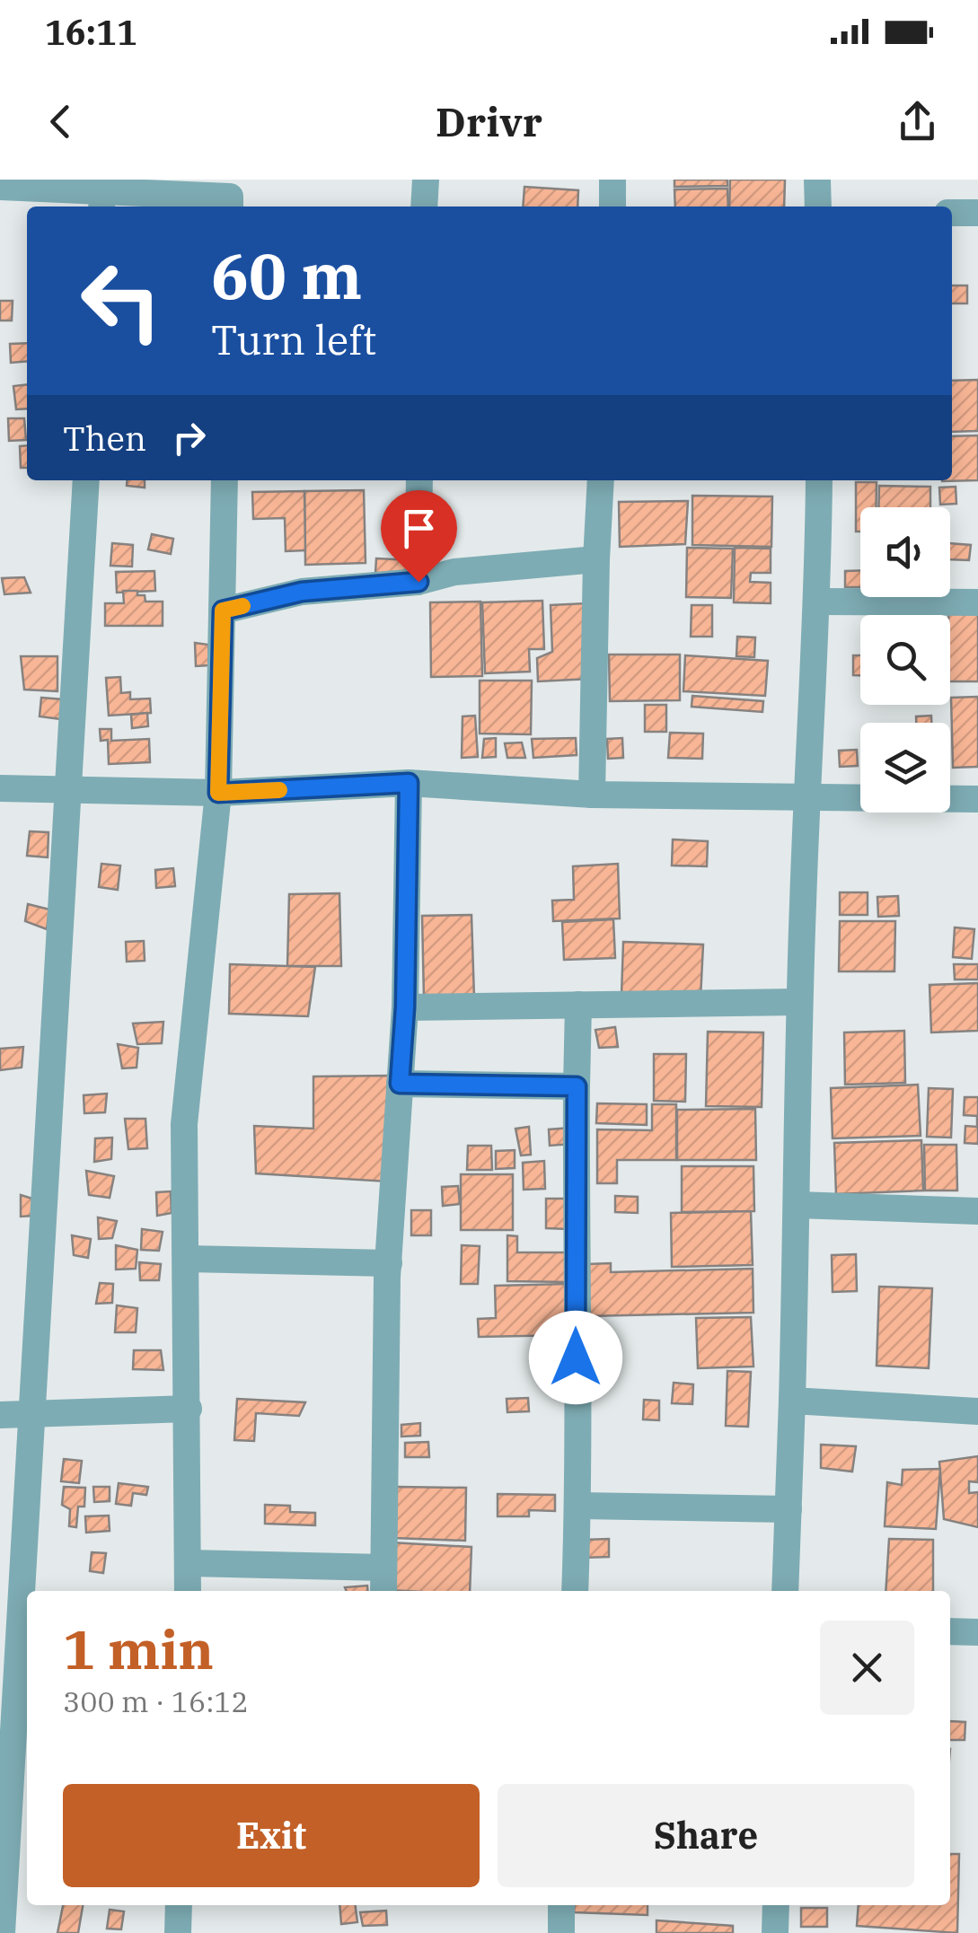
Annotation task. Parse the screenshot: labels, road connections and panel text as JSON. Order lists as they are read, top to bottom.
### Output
{
  "page": {
    "status": "16:11",
    "header": "Drivr",
    "turn": ["60 m", "Turn left"],
    "then": "Then",
    "heading": ["1 min", "300 m · 16:12"],
    "buttons": ["Exit", "Share"]
  }
}
